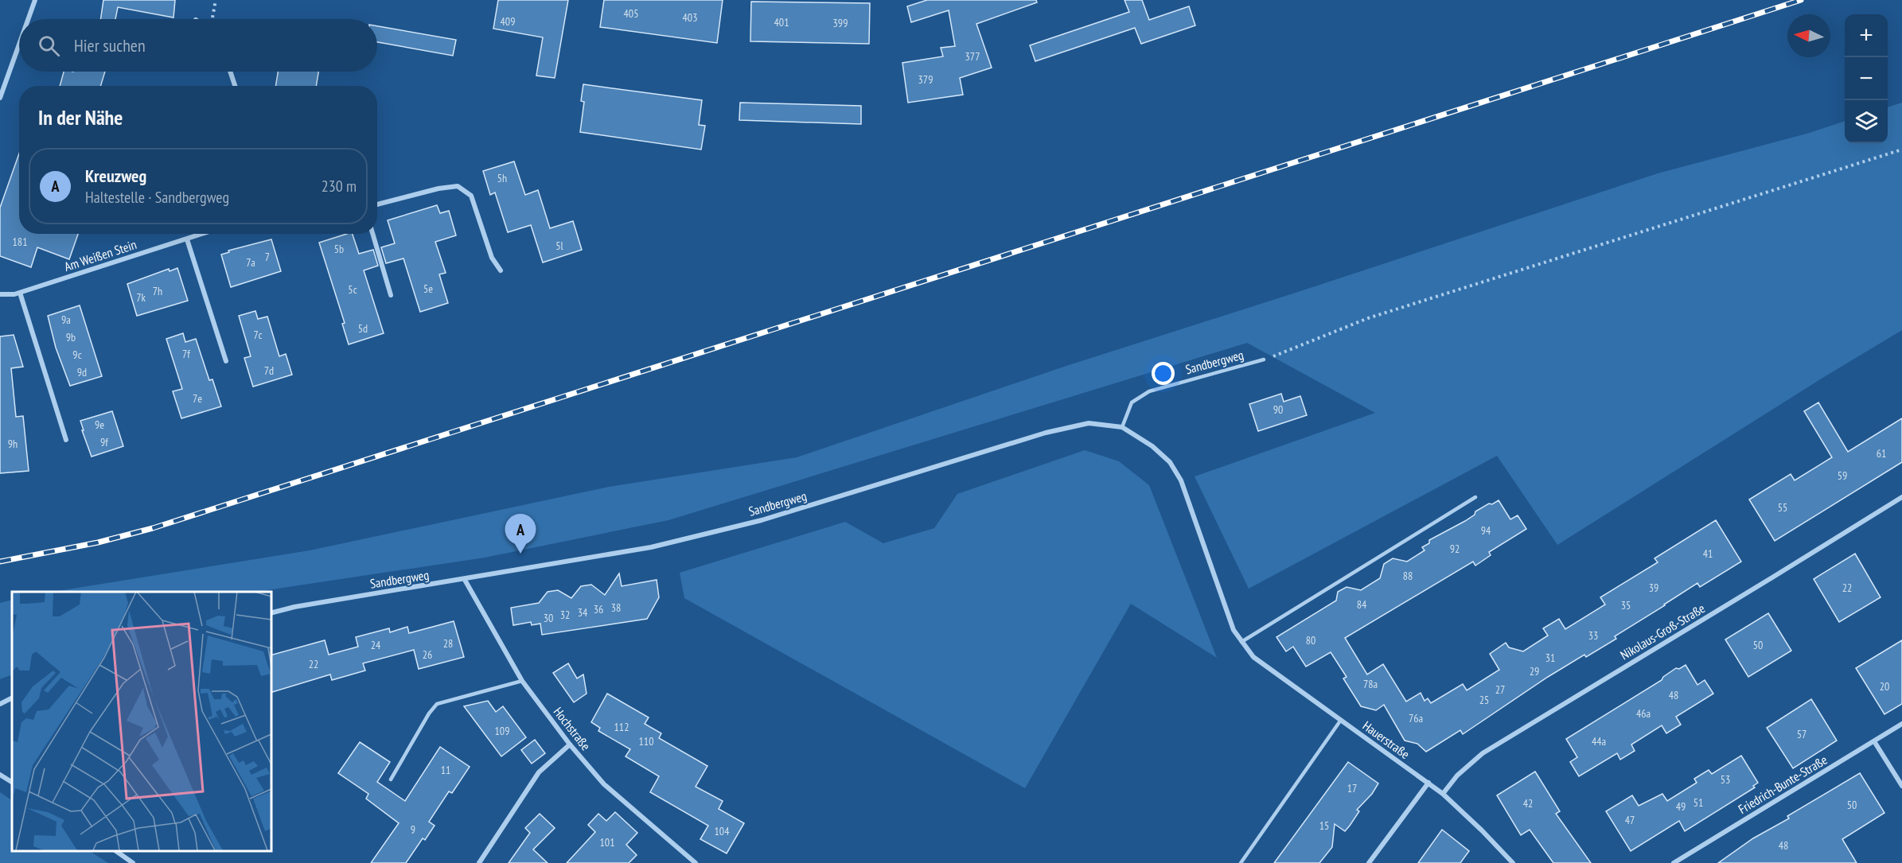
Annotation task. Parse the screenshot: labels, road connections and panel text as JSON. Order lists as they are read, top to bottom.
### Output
{
  "streets": {
    "street": [
      "Am Weißen Stein",
      "Sandbergweg",
      "Nikolaus-Groß-Straße",
      "Hochstraße",
      "Hauerstraße",
      "Friedrich-Bunte-Straße"
    ]
  },
  "crossings": [
    ["Sandbergweg", "Hochstraße"],
    ["Sandbergweg", "Hauerstraße"],
    ["Nikolaus-Groß-Straße", "Hauerstraße"]
  ],
  "house_numbers": [
    "405",
    "403",
    "409",
    "401",
    "399",
    "377",
    "379",
    "5h",
    "181",
    "5l",
    "5b",
    "7",
    "7a",
    "5e",
    "5c",
    "7h",
    "7k",
    "9a",
    "5d",
    "7c",
    "9b",
    "7f",
    "9c",
    "7d",
    "9d",
    "7e",
    "90",
    "9e",
    "9f",
    "9h",
    "61",
    "59",
    "55",
    "94",
    "92",
    "41",
    "88",
    "39",
    "22",
    "84",
    "35",
    "38",
    "36",
    "34",
    "32",
    "30",
    "33",
    "80",
    "28",
    "24",
    "50",
    "26",
    "31",
    "22",
    "29",
    "78a",
    "20",
    "27",
    "48",
    "25",
    "46a",
    "76a",
    "112",
    "109",
    "57",
    "110",
    "44a",
    "11",
    "53",
    "17",
    "51",
    "42",
    "50",
    "49",
    "47",
    "15",
    "9",
    "104",
    "101",
    "48"
  ],
  "north": "left",
  "page": {
    "map_buttons": ["+", "−"],
    "search": "Hier suchen",
    "heading": "In der Nähe",
    "list": [
      {
        "mark": "A",
        "name": "Kreuzweg",
        "note": "Haltestelle · Sandbergweg",
        "value": "230 m"
      }
    ],
    "pins": "A"
  }
}
